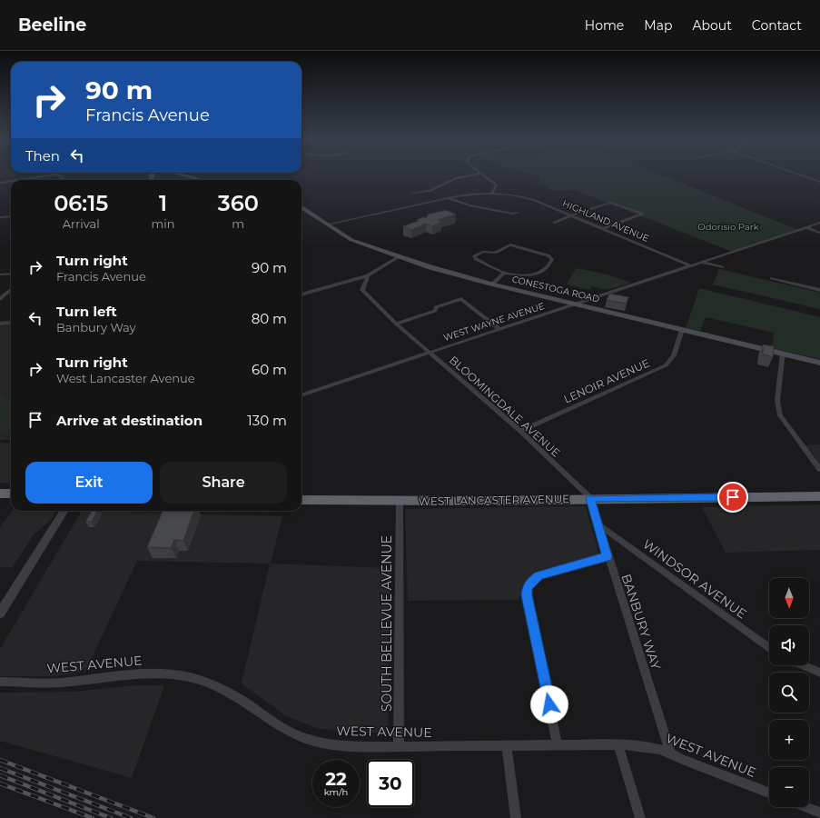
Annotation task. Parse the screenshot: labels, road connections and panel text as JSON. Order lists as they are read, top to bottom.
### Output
{
  "streets": {
    "highway": ["WEST LANCASTER AVENUE"],
    "main road": ["CONESTOGA ROAD"],
    "street": [
      "HIGHLAND AVENUE",
      "WEST WAYNE AVENUE",
      "LENOIR AVENUE",
      "BLOOMINGDALE AVENUE",
      "WINDSOR AVENUE",
      "BANBURY WAY",
      "SOUTH BELLEVUE AVENUE",
      "WEST AVENUE"
    ]
  },
  "crossings": [
    ["HIGHLAND AVENUE", "CONESTOGA ROAD"],
    ["HIGHLAND AVENUE", "WEST WAYNE AVENUE"],
    ["CONESTOGA ROAD", "WEST WAYNE AVENUE"],
    ["CONESTOGA ROAD", "LENOIR AVENUE"],
    ["WEST WAYNE AVENUE", "BLOOMINGDALE AVENUE"],
    ["LENOIR AVENUE", "BLOOMINGDALE AVENUE"],
    ["BLOOMINGDALE AVENUE", "WEST LANCASTER AVENUE"],
    ["BLOOMINGDALE AVENUE", "BANBURY WAY"],
    ["WEST LANCASTER AVENUE", "BANBURY WAY"],
    ["WEST LANCASTER AVENUE", "SOUTH BELLEVUE AVENUE"],
    ["WINDSOR AVENUE", "BANBURY WAY"],
    ["BANBURY WAY", "WEST AVENUE"],
    ["SOUTH BELLEVUE AVENUE", "WEST AVENUE"]
  ],
  "parks": ["Odorisio Park"],
  "north": "bottom",
  "page": {
    "header": "Beeline",
    "nav": [
      "Home",
      "Map",
      "About",
      "Contact"
    ],
    "turn": ["90 m", "Francis Avenue"],
    "then": "Then",
    "eta": [
      "06:15",
      "Arrival",
      "1",
      "min",
      "360",
      "m"
    ],
    "list": [
      {
        "name": "Turn right",
        "note": "Francis Avenue",
        "value": "90 m"
      },
      {
        "name": "Turn left",
        "note": "Banbury Way",
        "value": "80 m"
      },
      {
        "name": "Turn right",
        "note": "West Lancaster Avenue",
        "value": "60 m"
      },
      {
        "name": "Arrive at destination",
        "value": "130 m"
      }
    ],
    "buttons": ["Exit", "Share"],
    "map_buttons": ["+", "−"],
    "speed": "22 km/h",
    "limit": "30"
  }
}
